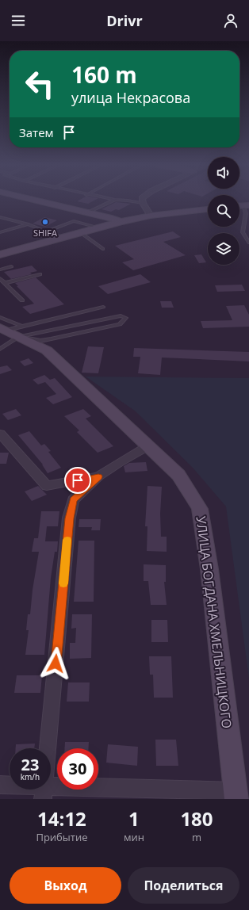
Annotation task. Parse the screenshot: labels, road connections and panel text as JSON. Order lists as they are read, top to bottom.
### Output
{
  "streets": {
    "main road": ["УЛИЦА БОГДАНА ХМЕЛЬНИЦКОГО"]
  },
  "places": ["SHIFA"],
  "page": {
    "header": "Drivr",
    "turn": ["160 m", "улица Некрасова"],
    "then": "Затем",
    "speed": "23 km/h",
    "limit": "30",
    "eta": [
      "14:12",
      "Прибытие",
      "1",
      "мин",
      "180",
      "m"
    ],
    "buttons": ["Выход", "Поделиться"]
  }
}
